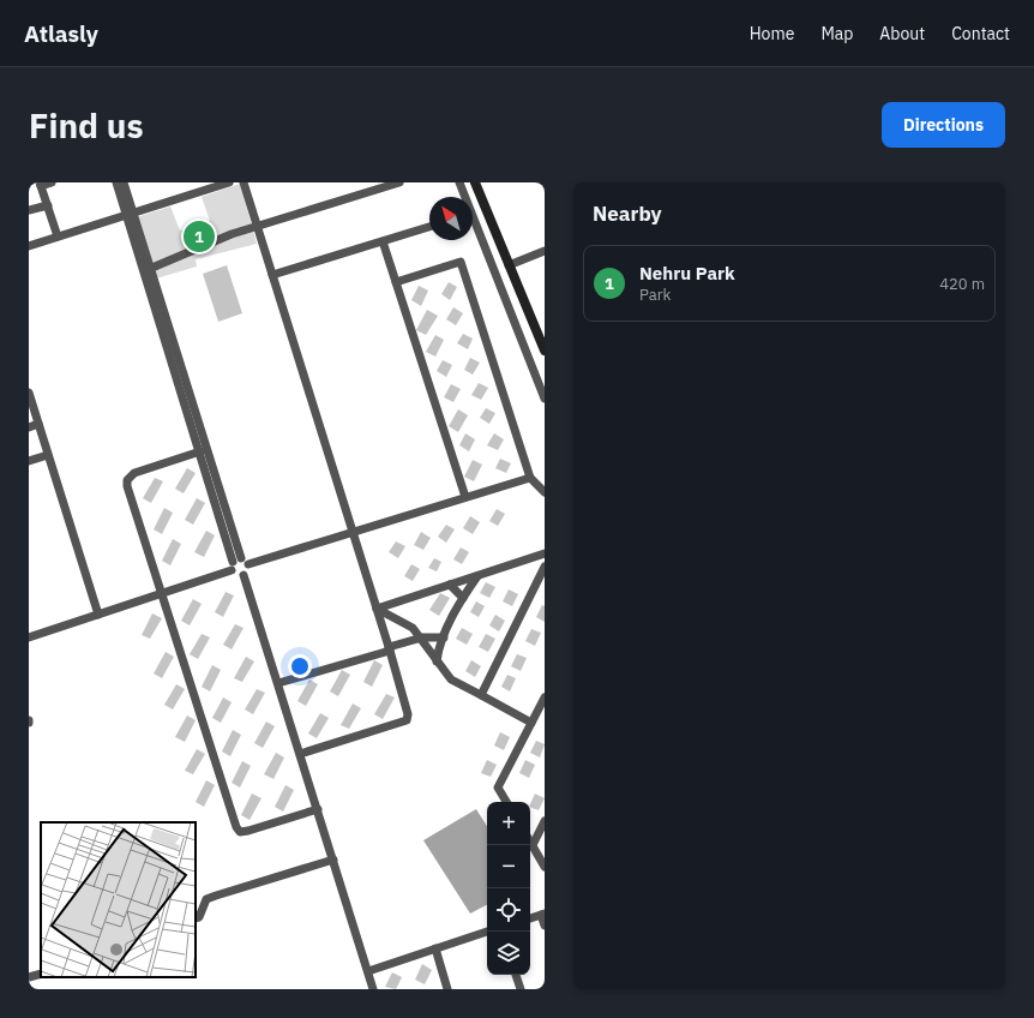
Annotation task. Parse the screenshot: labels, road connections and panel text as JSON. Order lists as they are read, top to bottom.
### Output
{
  "north": "top left",
  "page": {
    "header": "Atlasly",
    "nav": [
      "Home",
      "Map",
      "About",
      "Contact"
    ],
    "buttons": "Directions",
    "title": "Find us",
    "heading": "Nearby",
    "pins": "1",
    "list": [
      {
        "mark": "1",
        "name": "Nehru Park",
        "note": "Park",
        "value": "420 m"
      }
    ],
    "map_buttons": ["+", "−"]
  }
}
